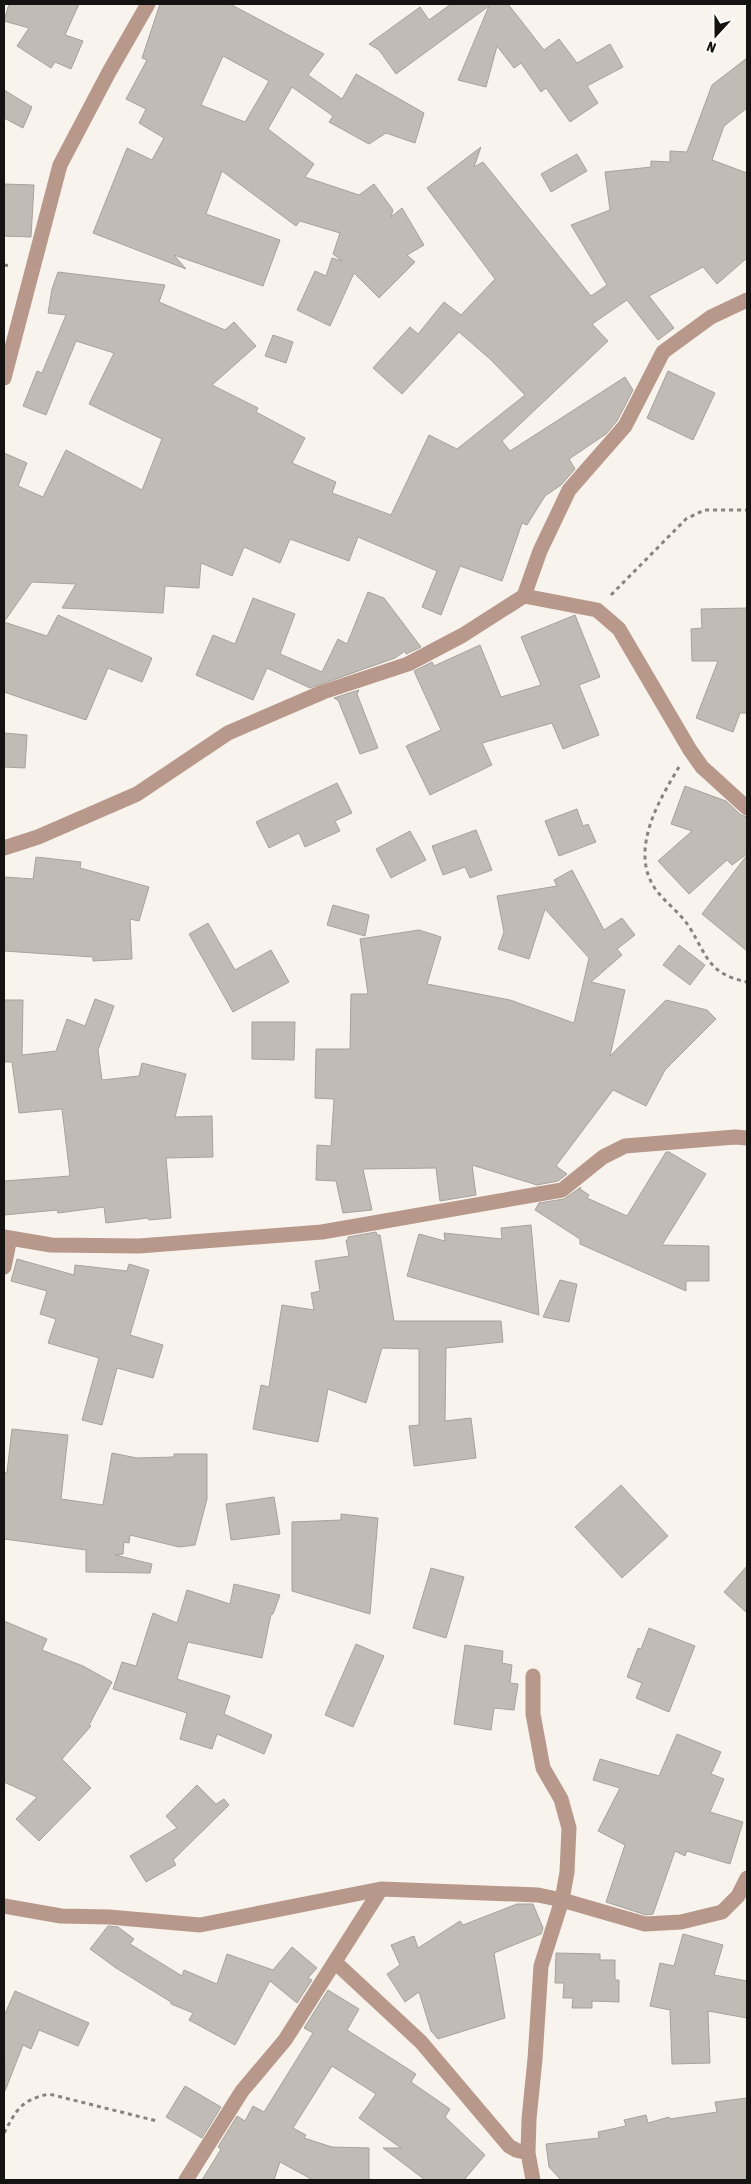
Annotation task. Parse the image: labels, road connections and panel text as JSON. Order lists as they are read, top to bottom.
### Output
{
  "north": "bottom"
}
